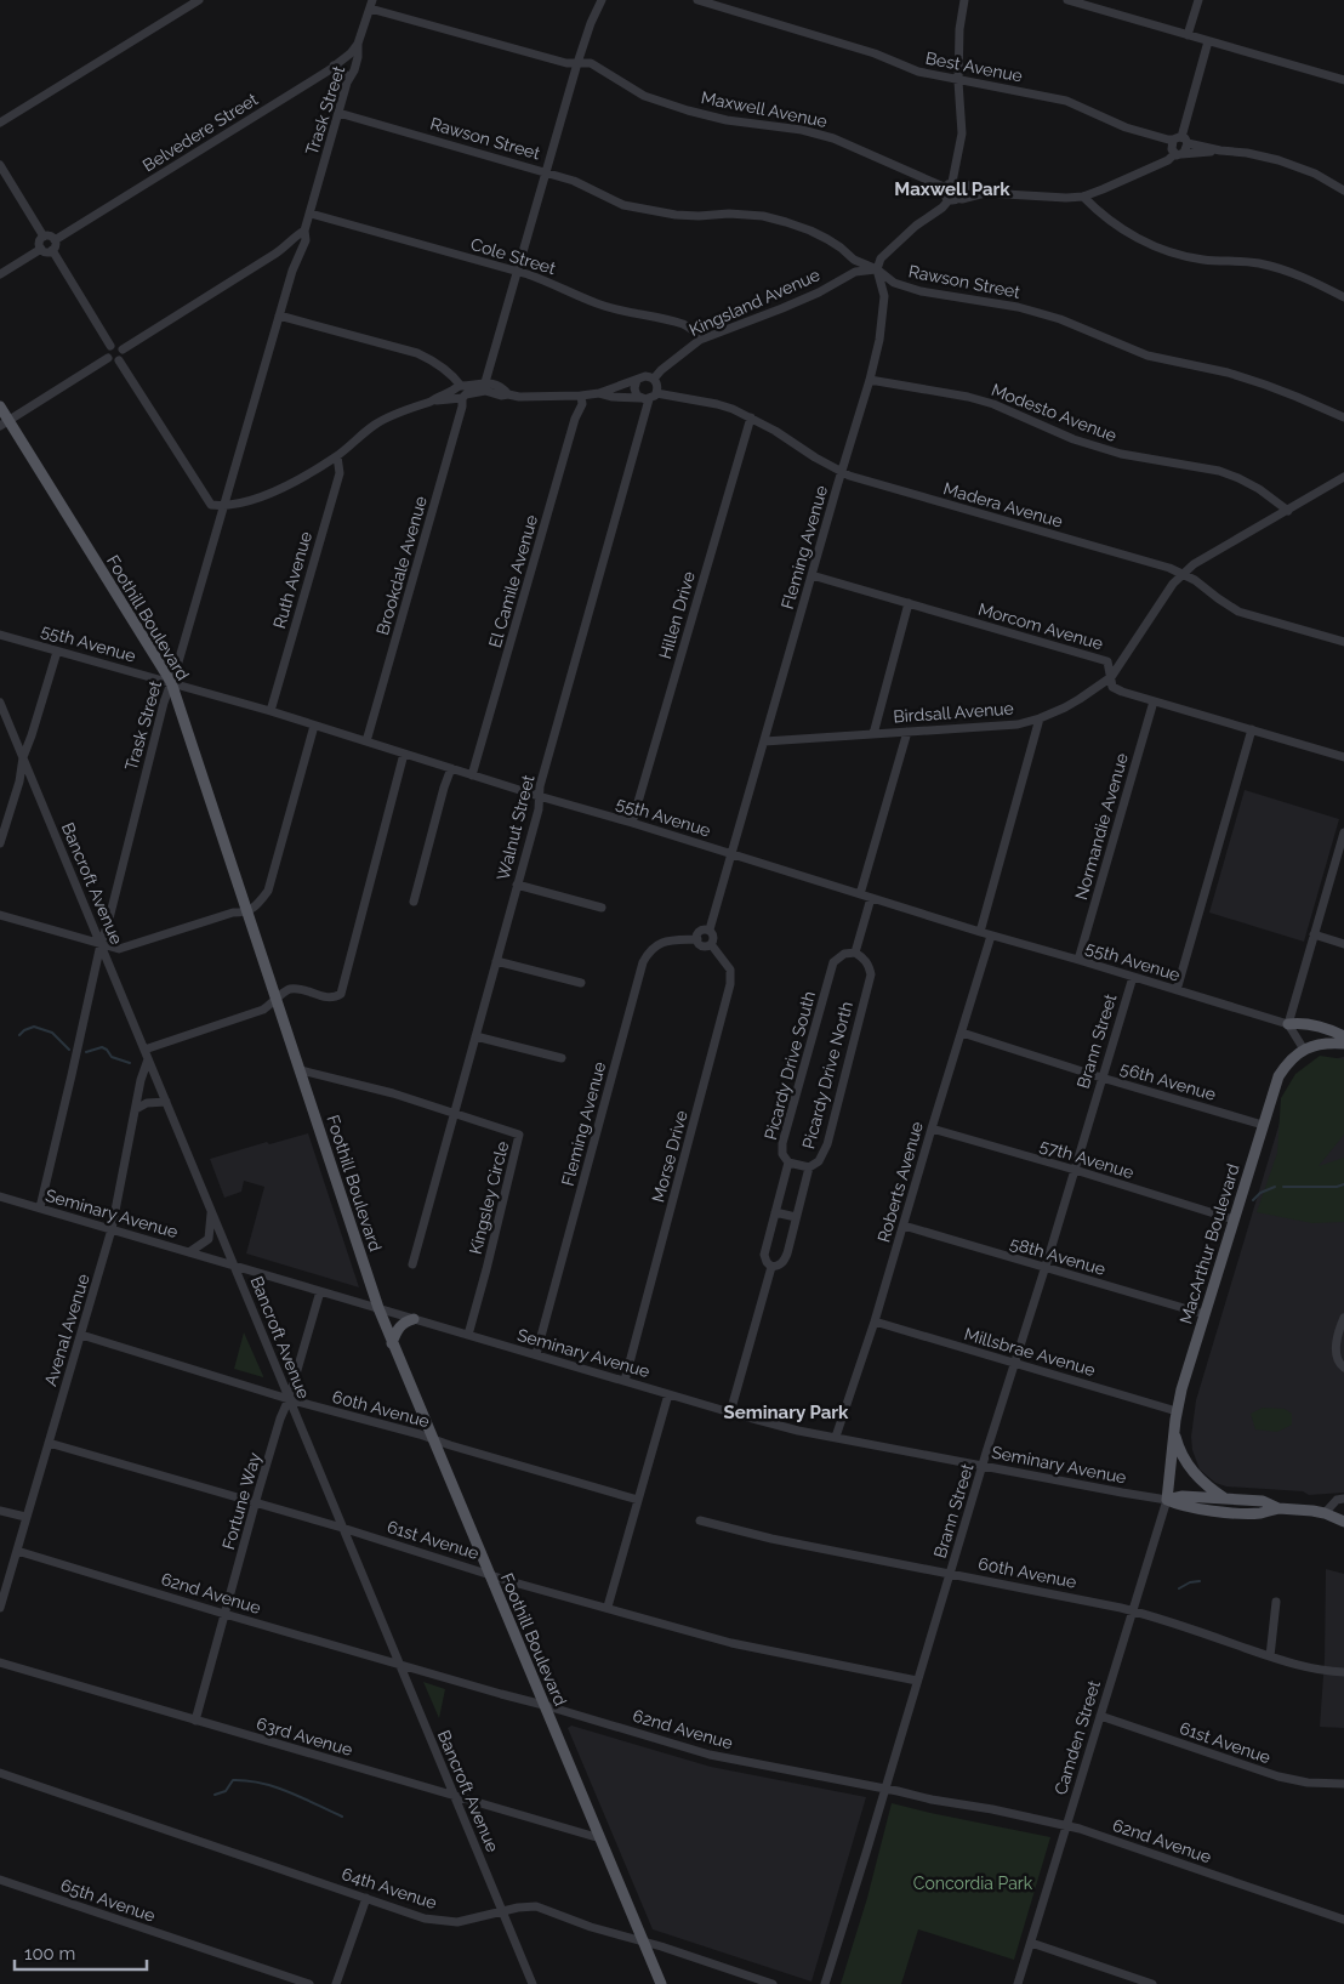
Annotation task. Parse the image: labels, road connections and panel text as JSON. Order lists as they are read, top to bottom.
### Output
{
  "streets": {
    "main road": ["Foothill Boulevard", "MacArthur Boulevard"],
    "street": [
      "Best Avenue",
      "Maxwell Avenue",
      "Trask Street",
      "Belvedere Street",
      "Rawson Street",
      "Cole Street",
      "Kingsland Avenue",
      "Modesto Avenue",
      "Madera Avenue",
      "Fleming Avenue",
      "Brookdale Avenue",
      "Ruth Avenue",
      "El Camile Avenue",
      "Hillen Drive",
      "Morcom Avenue",
      "55th Avenue",
      "Birdsall Avenue",
      "Normandie Avenue",
      "Walnut Street",
      "Bancroft Avenue",
      "Brann Street",
      "Picardy Drive South",
      "Picardy Drive North",
      "56th Avenue",
      "Morse Drive",
      "57th Avenue",
      "Roberts Avenue",
      "Kingsley Circle",
      "Seminary Avenue",
      "58th Avenue",
      "Avenal Avenue",
      "Millsbrae Avenue",
      "60th Avenue",
      "Fortune Way",
      "61st Avenue",
      "62nd Avenue",
      "63rd Avenue",
      "Camden Street",
      "64th Avenue",
      "65th Avenue"
    ]
  },
  "crossings": [
    ["Maxwell Avenue", "Trask Street"],
    ["Trask Street", "Belvedere Street"],
    ["Trask Street", "Rawson Street"],
    ["Trask Street", "Cole Street"],
    ["Trask Street", "Foothill Boulevard"],
    ["Trask Street", "55th Avenue"],
    ["Trask Street", "Bancroft Avenue"],
    ["Trask Street", "Seminary Avenue"],
    ["Rawson Street", "Kingsland Avenue"],
    ["Rawson Street", "Fleming Avenue"],
    ["Cole Street", "Kingsland Avenue"],
    ["Kingsland Avenue", "Madera Avenue"],
    ["Kingsland Avenue", "Fleming Avenue"],
    ["Kingsland Avenue", "Walnut Street"],
    ["Modesto Avenue", "Fleming Avenue"],
    ["Modesto Avenue", "Birdsall Avenue"],
    ["Madera Avenue", "Fleming Avenue"],
    ["Madera Avenue", "Hillen Drive"],
    ["Madera Avenue", "Birdsall Avenue"],
    ["Madera Avenue", "Walnut Street"],
    ["Fleming Avenue", "Morcom Avenue"],
    ["Fleming Avenue", "55th Avenue"],
    ["Fleming Avenue", "Birdsall Avenue"],
    ["Fleming Avenue", "Morse Drive"],
    ["Fleming Avenue", "Seminary Avenue"],
    ["Brookdale Avenue", "55th Avenue"],
    ["Ruth Avenue", "55th Avenue"],
    ["El Camile Avenue", "55th Avenue"],
    ["Hillen Drive", "55th Avenue"],
    ["Foothill Boulevard", "55th Avenue"],
    ["Foothill Boulevard", "Seminary Avenue"],
    ["Foothill Boulevard", "60th Avenue"],
    ["Foothill Boulevard", "61st Avenue"],
    ["Foothill Boulevard", "62nd Avenue"],
    ["Foothill Boulevard", "63rd Avenue"],
    ["Foothill Boulevard", "64th Avenue"],
    ["Morcom Avenue", "Birdsall Avenue"],
    ["Morcom Avenue", "Normandie Avenue"],
    ["55th Avenue", "Normandie Avenue"],
    ["55th Avenue", "Walnut Street"],
    ["55th Avenue", "Brann Street"],
    ["55th Avenue", "Roberts Avenue"],
    ["Walnut Street", "Kingsley Circle"],
    ["Bancroft Avenue", "Seminary Avenue"],
    ["Bancroft Avenue", "Avenal Avenue"],
    ["Bancroft Avenue", "60th Avenue"],
    ["Bancroft Avenue", "Fortune Way"],
    ["Bancroft Avenue", "61st Avenue"],
    ["Bancroft Avenue", "62nd Avenue"],
    ["Bancroft Avenue", "63rd Avenue"],
    ["Bancroft Avenue", "64th Avenue"],
    ["Brann Street", "56th Avenue"],
    ["Brann Street", "57th Avenue"],
    ["Brann Street", "Seminary Avenue"],
    ["Brann Street", "58th Avenue"],
    ["Brann Street", "Millsbrae Avenue"],
    ["Brann Street", "60th Avenue"],
    ["Brann Street", "61st Avenue"],
    ["Brann Street", "62nd Avenue"],
    ["Picardy Drive South", "Picardy Drive North"],
    ["56th Avenue", "Roberts Avenue"],
    ["56th Avenue", "MacArthur Boulevard"],
    ["Morse Drive", "Seminary Avenue"],
    ["57th Avenue", "Roberts Avenue"],
    ["57th Avenue", "MacArthur Boulevard"],
    ["Roberts Avenue", "Seminary Avenue"],
    ["Roberts Avenue", "58th Avenue"],
    ["Roberts Avenue", "Millsbrae Avenue"],
    ["Kingsley Circle", "Seminary Avenue"],
    ["Seminary Avenue", "MacArthur Boulevard"],
    ["Seminary Avenue", "Avenal Avenue"],
    ["Seminary Avenue", "Fortune Way"],
    ["Seminary Avenue", "Camden Street"],
    ["MacArthur Boulevard", "58th Avenue"],
    ["MacArthur Boulevard", "Millsbrae Avenue"],
    ["MacArthur Boulevard", "Camden Street"],
    ["Avenal Avenue", "60th Avenue"],
    ["Avenal Avenue", "61st Avenue"],
    ["Avenal Avenue", "62nd Avenue"],
    ["60th Avenue", "Fortune Way"],
    ["60th Avenue", "Camden Street"],
    ["Fortune Way", "61st Avenue"],
    ["Fortune Way", "62nd Avenue"],
    ["Fortune Way", "63rd Avenue"],
    ["61st Avenue", "Camden Street"],
    ["62nd Avenue", "Camden Street"]
  ],
  "districts": ["Maxwell Park", "Seminary Park"],
  "parks": ["Concordia Park"],
  "scale_bar": "100 m"
}
